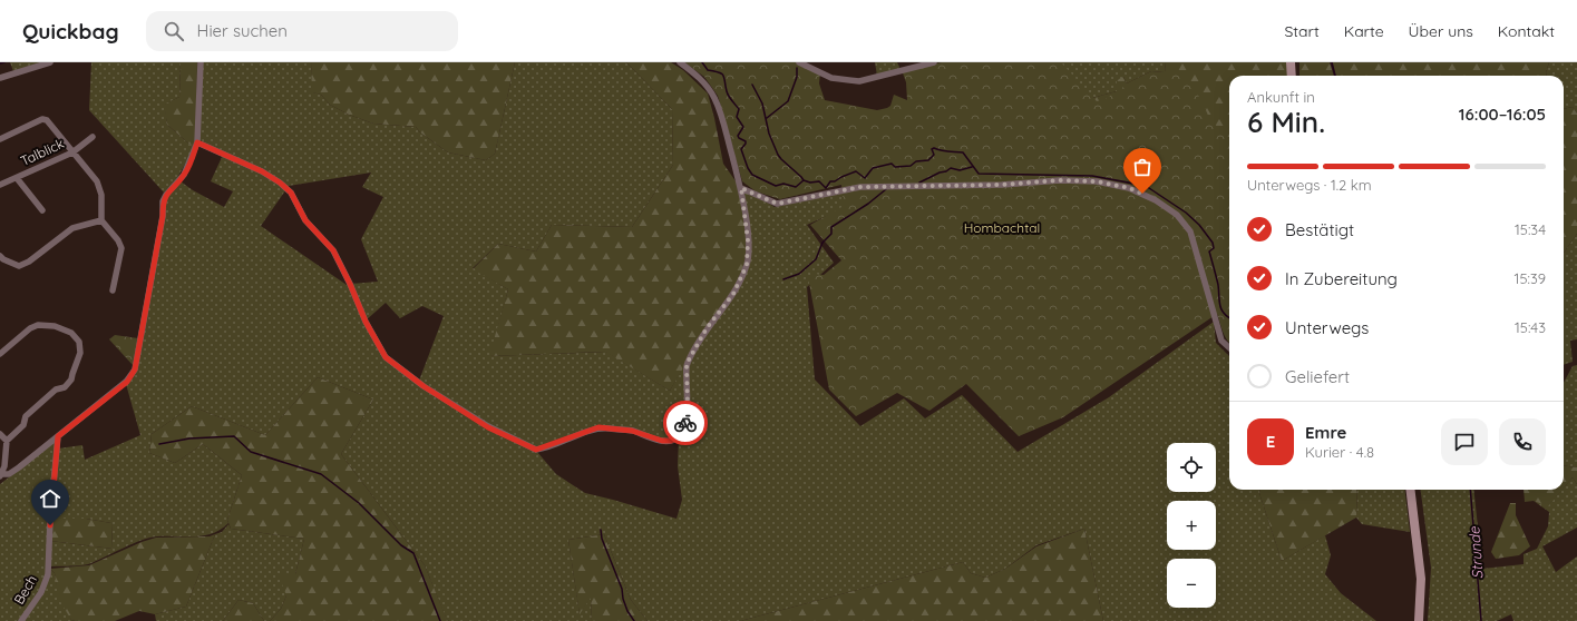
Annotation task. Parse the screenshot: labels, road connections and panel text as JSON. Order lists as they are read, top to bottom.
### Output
{
  "streets": {
    "street": ["Talblick", "Bech"]
  },
  "water": ["Strunde"],
  "parks": ["Hombachtal"],
  "page": {
    "header": "Quickbag",
    "search": "Hier suchen",
    "nav": [
      "Start",
      "Karte",
      "Über uns",
      "Kontakt"
    ],
    "heading": ["6 Min.", "Ankunft in", "16:00–16:05"],
    "panel": ["Emre", "Kurier · 4.8"],
    "bar": "Unterwegs · 1.2 km",
    "list": [
      ["Bestätigt", "15:34"],
      ["In Zubereitung", "15:39"],
      ["Unterwegs", "15:43"],
      "Geliefert"
    ],
    "round": "E",
    "map_buttons": ["+", "−"]
  }
}
